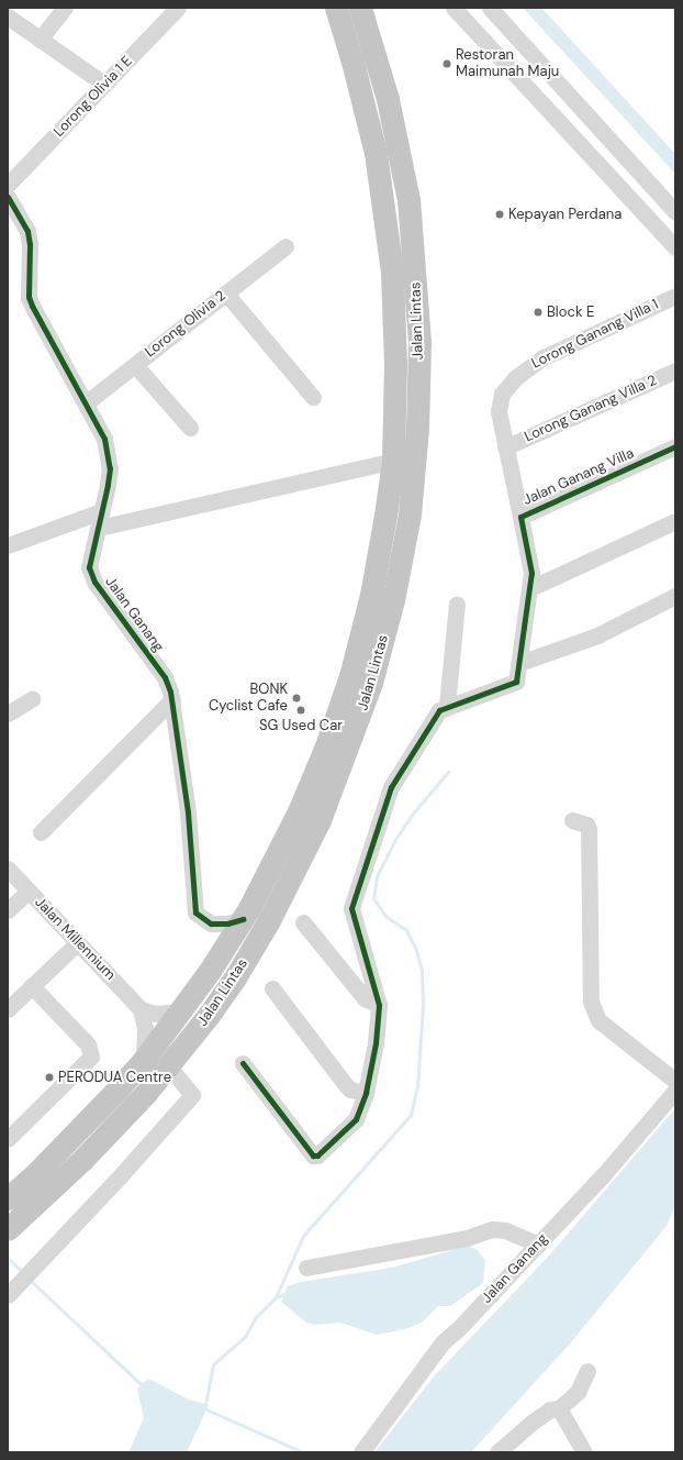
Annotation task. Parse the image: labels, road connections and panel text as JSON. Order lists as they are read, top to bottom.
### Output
{
  "streets": {
    "highway": ["Jalan Lintas"],
    "street": [
      "Lorong Olivia 1 E",
      "Lorong Olivia 2",
      "Lorong Ganang Villa 1",
      "Lorong Ganang Villa 2",
      "Jalan Ganang Villa",
      "Jalan Ganang",
      "Jalan Millennium"
    ]
  },
  "crossings": [
    ["Jalan Lintas", "Jalan Ganang"],
    ["Lorong Olivia 2", "Jalan Ganang"],
    ["Lorong Ganang Villa 1", "Jalan Ganang Villa"],
    ["Lorong Ganang Villa 2", "Jalan Ganang Villa"]
  ],
  "places": [
    "Restoran Maimunah Maju",
    "Kepayan Perdana",
    "Block E",
    "BONK Cyclist Cafe",
    "SG Used Car",
    "PERODUA Centre"
  ]
}
